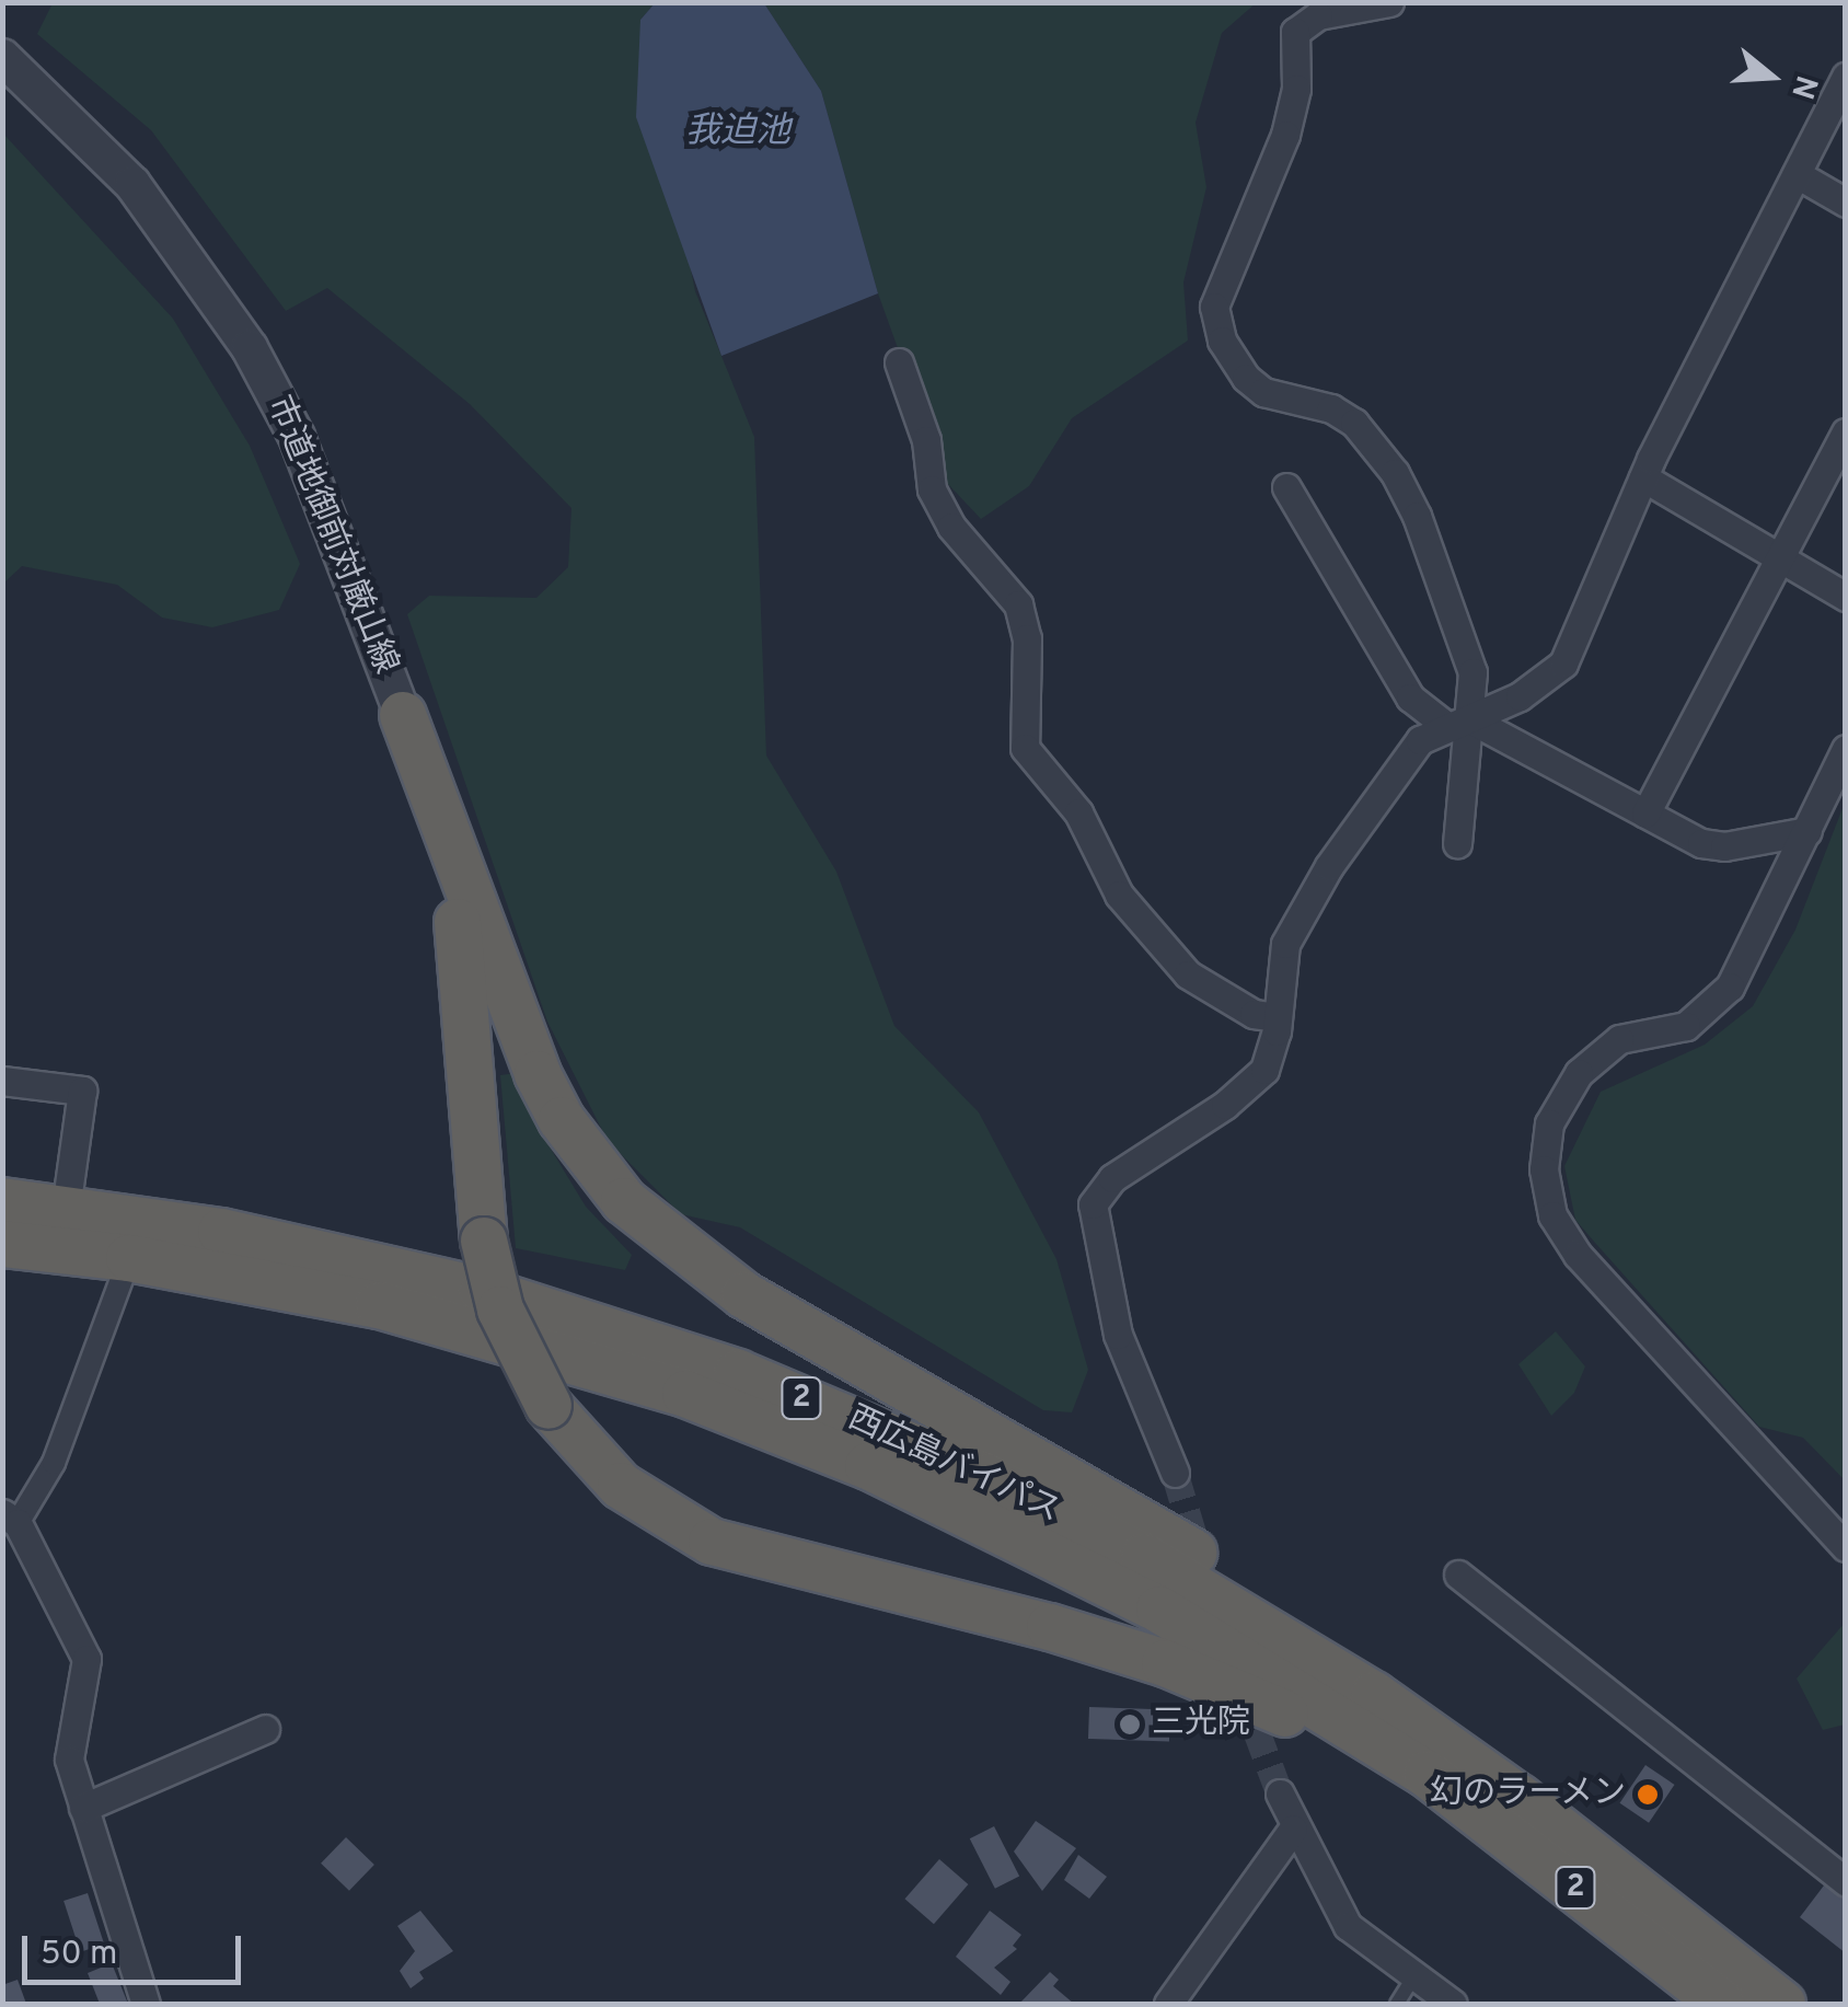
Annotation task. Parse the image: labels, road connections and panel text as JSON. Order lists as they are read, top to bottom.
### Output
{
  "streets": {
    "highway": ["2", "西広島バイパス"],
    "street": ["市道地御前対厳山線"]
  },
  "water": ["我迫池"],
  "places": ["三光院", "幻のラーメン"],
  "scale_bar": "50 m",
  "north": "right"
}
